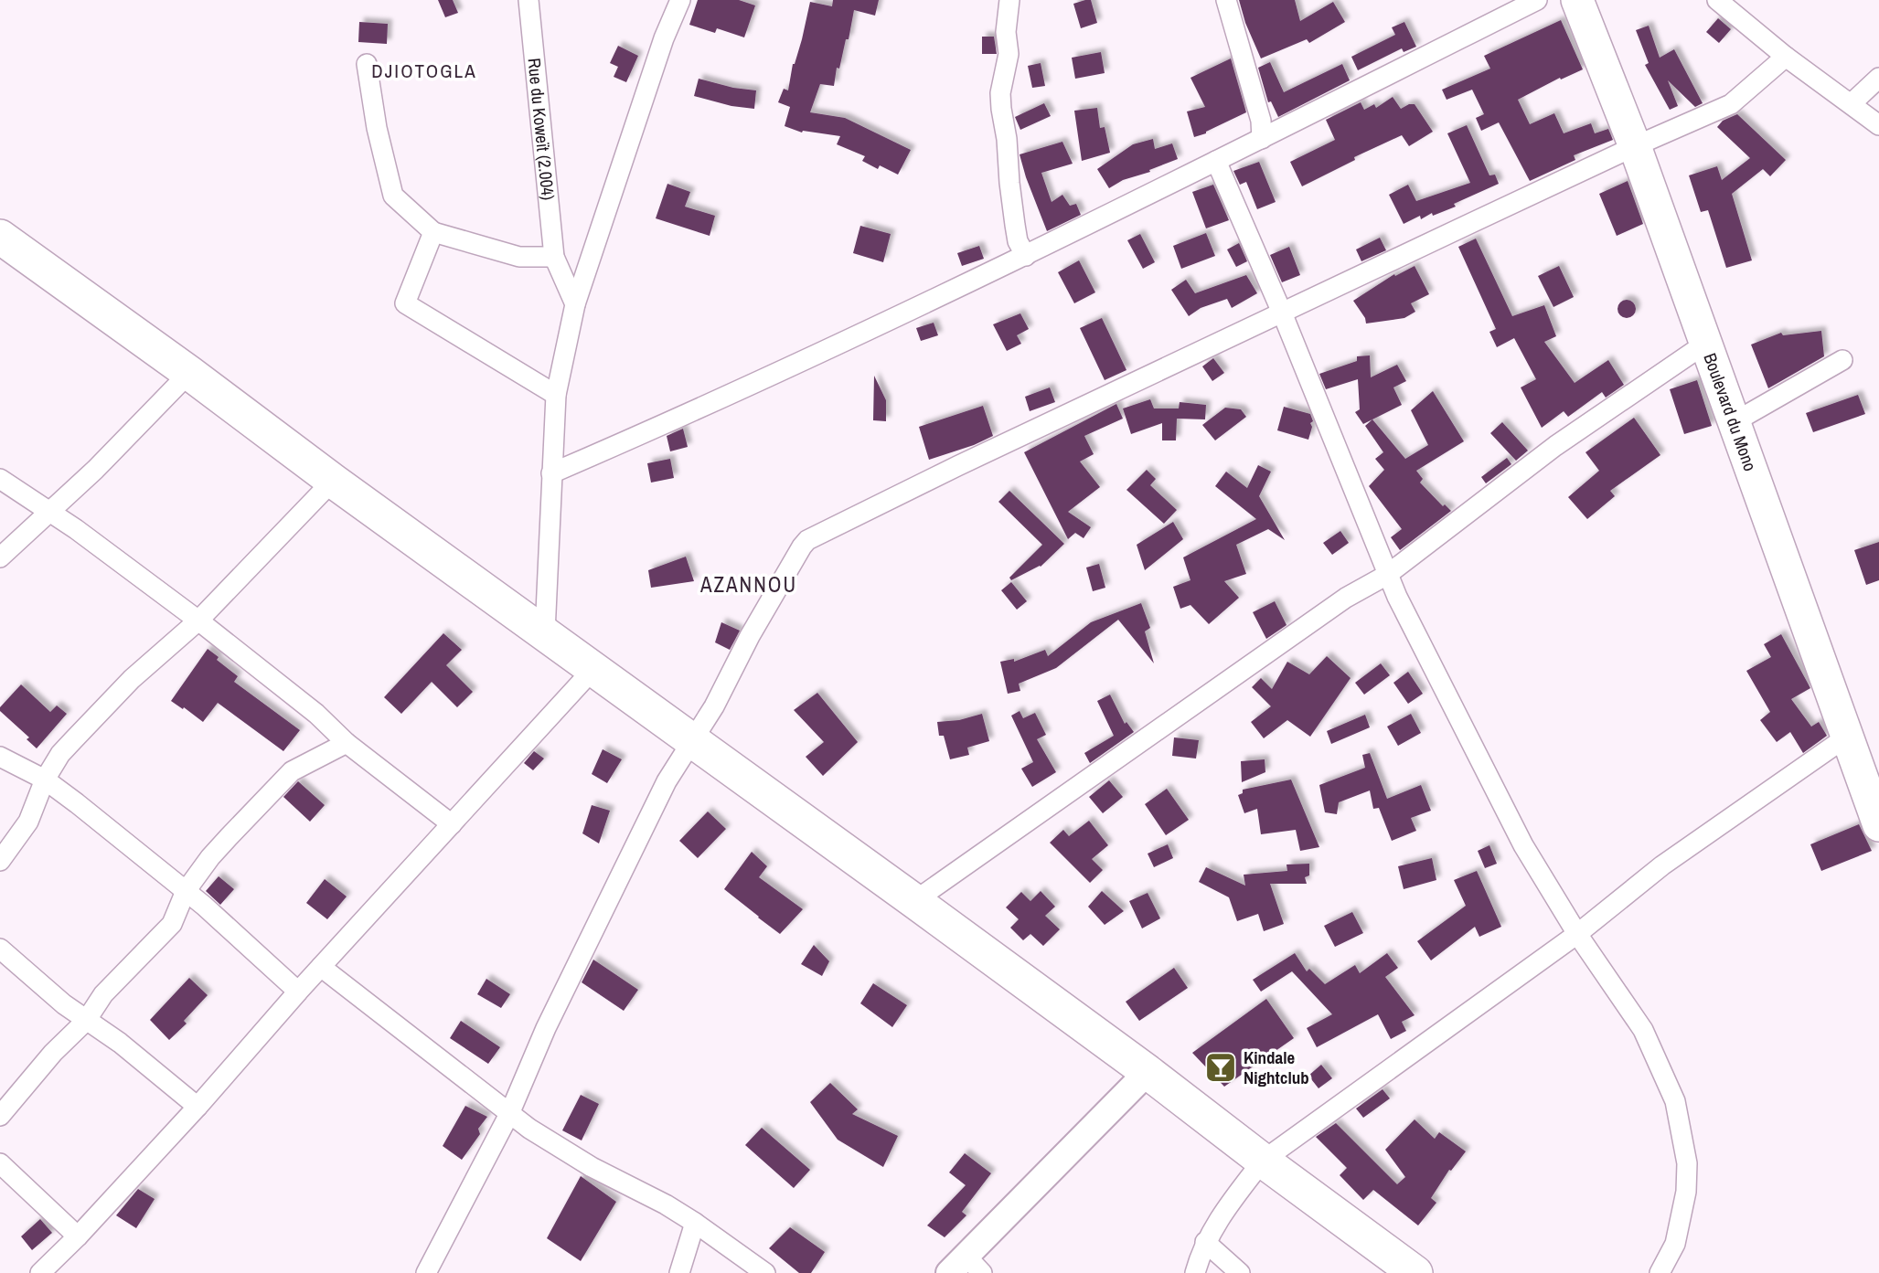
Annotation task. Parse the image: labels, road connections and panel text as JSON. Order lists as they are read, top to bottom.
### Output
{
  "streets": {
    "main road": ["Boulevard du Mono"],
    "street": ["Rue du Koweït (2.004)"]
  },
  "districts": ["DJIOTOGLA", "AZANNOU"],
  "places": {
    "bar": ["Kindale Nightclub"]
  }
}
